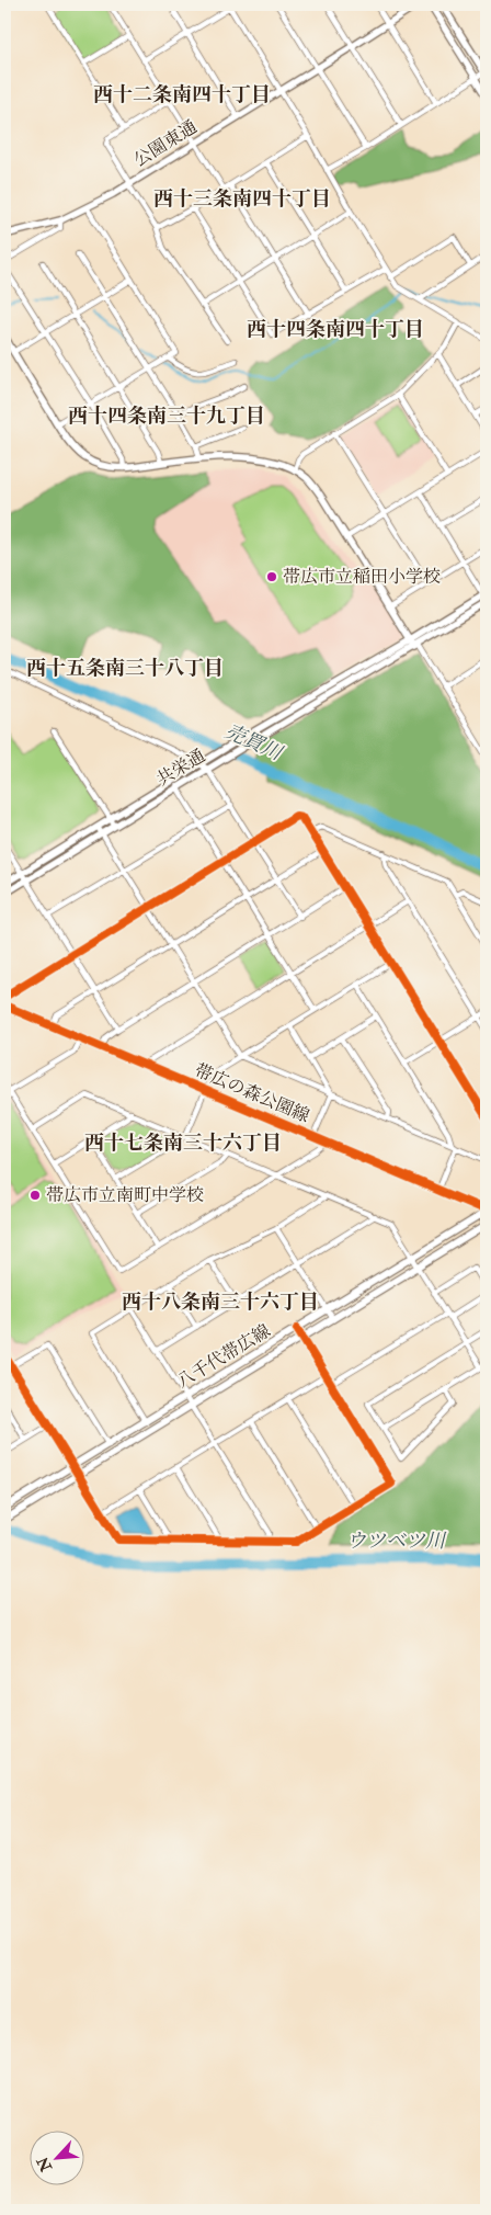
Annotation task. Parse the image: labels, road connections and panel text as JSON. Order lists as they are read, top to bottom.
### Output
{
  "streets": {
    "main road": ["帯広の森公園線", "八千代帯広線"],
    "street": ["公園東通", "共栄通"]
  },
  "crossings": [
    ["帯広の森公園線", "八千代帯広線"]
  ],
  "districts": [
    "西十二条南四十丁目",
    "西十三条南四十丁目",
    "西十四条南四十丁目",
    "西十四条南三十九丁目",
    "西十五条南三十八丁目",
    "西十七条南三十六丁目",
    "西十八条南三十六丁目"
  ],
  "water": ["売買川", "ウツベツ川"],
  "places": ["帯広市立稲田小学校", "帯広市立南町中学校"],
  "north": "bottom left"
}
